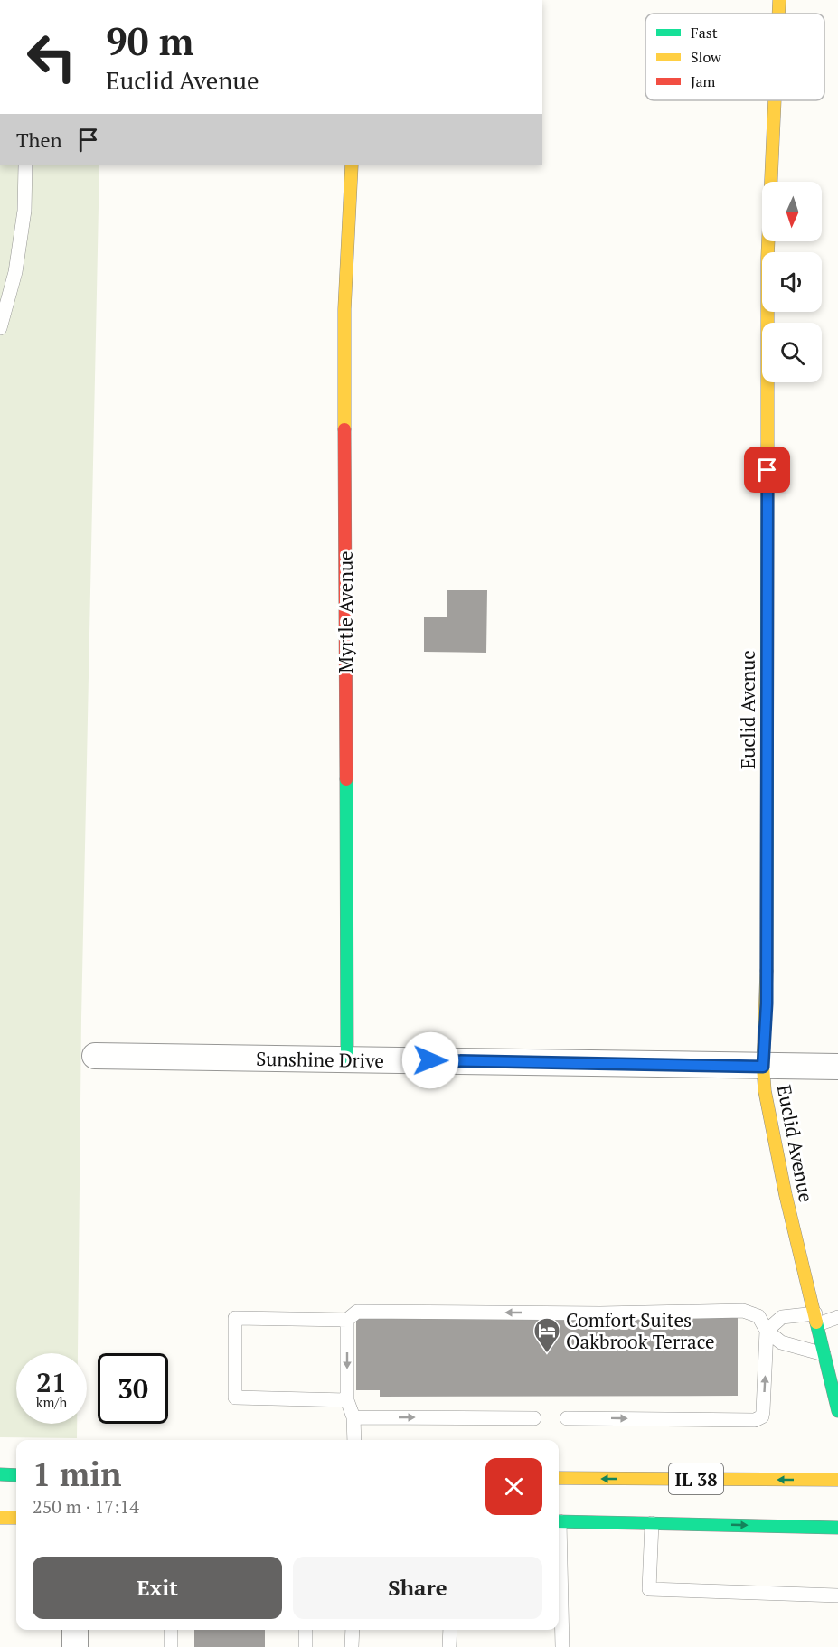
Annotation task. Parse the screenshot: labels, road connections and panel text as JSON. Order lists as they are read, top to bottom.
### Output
{
  "streets": {
    "street": [
      "Myrtle Avenue",
      "Euclid Avenue",
      "Sunshine Drive",
      "IL 38"
    ]
  },
  "crossings": [
    ["Myrtle Avenue", "Sunshine Drive"],
    ["Euclid Avenue", "Sunshine Drive"]
  ],
  "places": {
    "hotel": ["Comfort Suites Oakbrook Terrace"]
  },
  "legend": ["Fast", "Slow", "Jam"],
  "north": "bottom",
  "page": {
    "turn": ["90 m", "Euclid Avenue"],
    "then": "Then",
    "speed": "21 km/h",
    "limit": "30",
    "heading": ["1 min", "250 m · 17:14"],
    "buttons": ["Exit", "Share"]
  }
}
